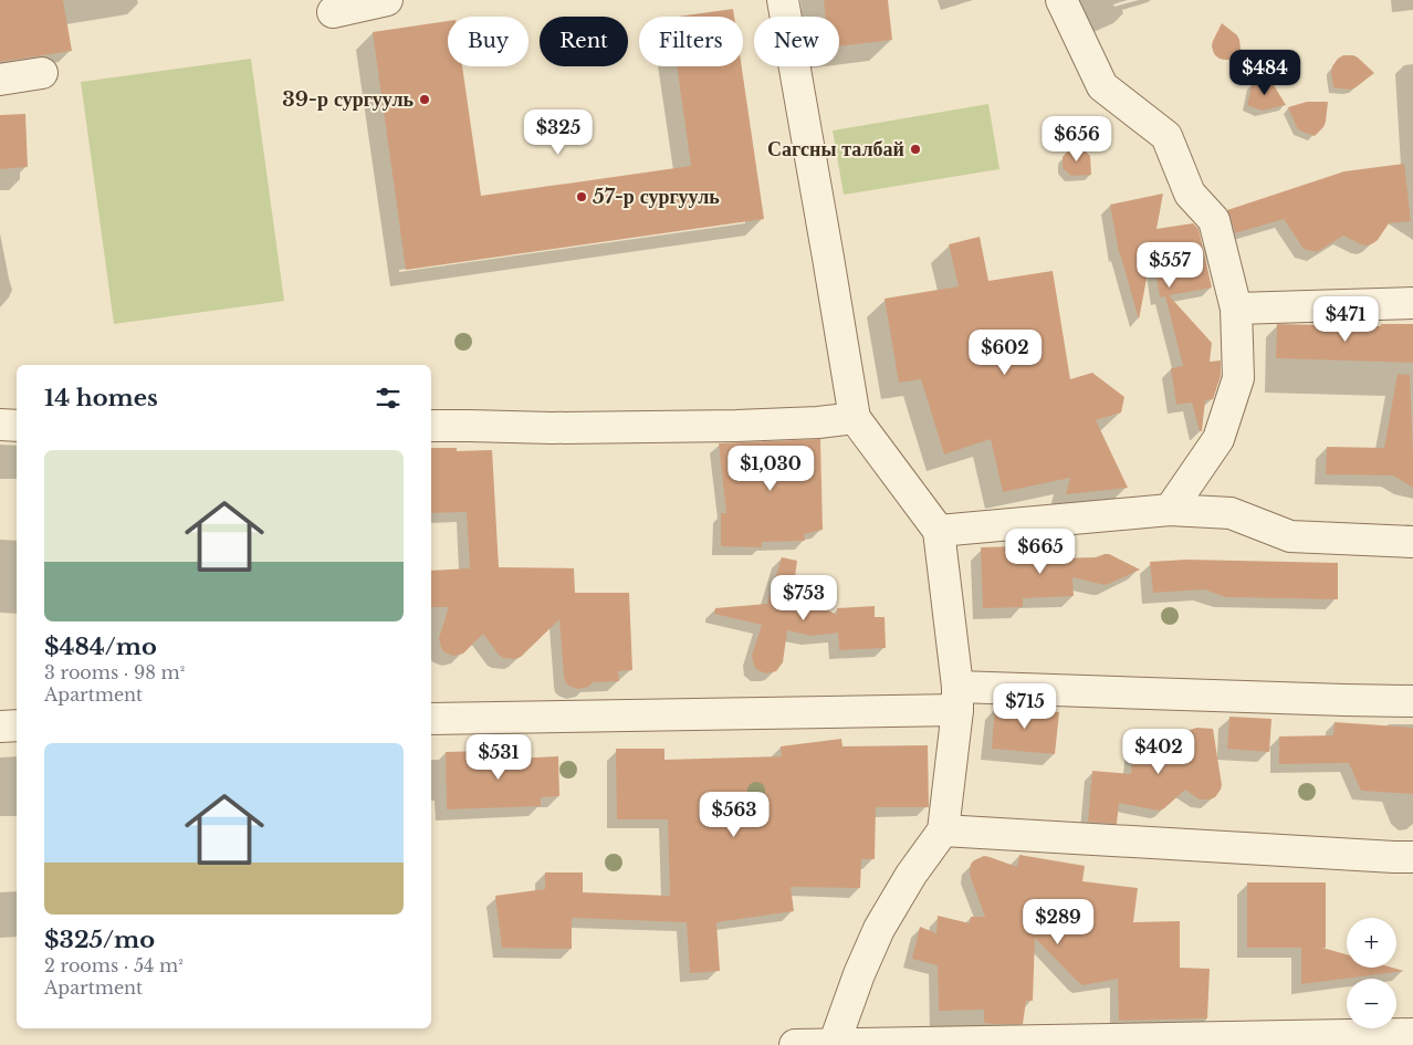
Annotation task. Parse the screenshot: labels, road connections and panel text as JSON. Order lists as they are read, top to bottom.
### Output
{
  "places": ["39-р сургууль", "Сагсны талбай", "57-р сургууль"],
  "page": {
    "chip": [
      "Buy",
      "Rent",
      "Filters",
      "New"
    ],
    "price": [
      "$484",
      "$325",
      "$656",
      "$557",
      "$471",
      "$602",
      "$1,030",
      "$665",
      "$753",
      "$715",
      "$402",
      "$531",
      "$563",
      "$289"
    ],
    "heading": "14 homes",
    "list": [
      {
        "name": "$484/mo",
        "note": "3 rooms · 98 m² · Apartment"
      },
      {
        "name": "$325/mo",
        "note": "2 rooms · 54 m² · Apartment"
      }
    ],
    "map_buttons": ["+", "−"]
  }
}
